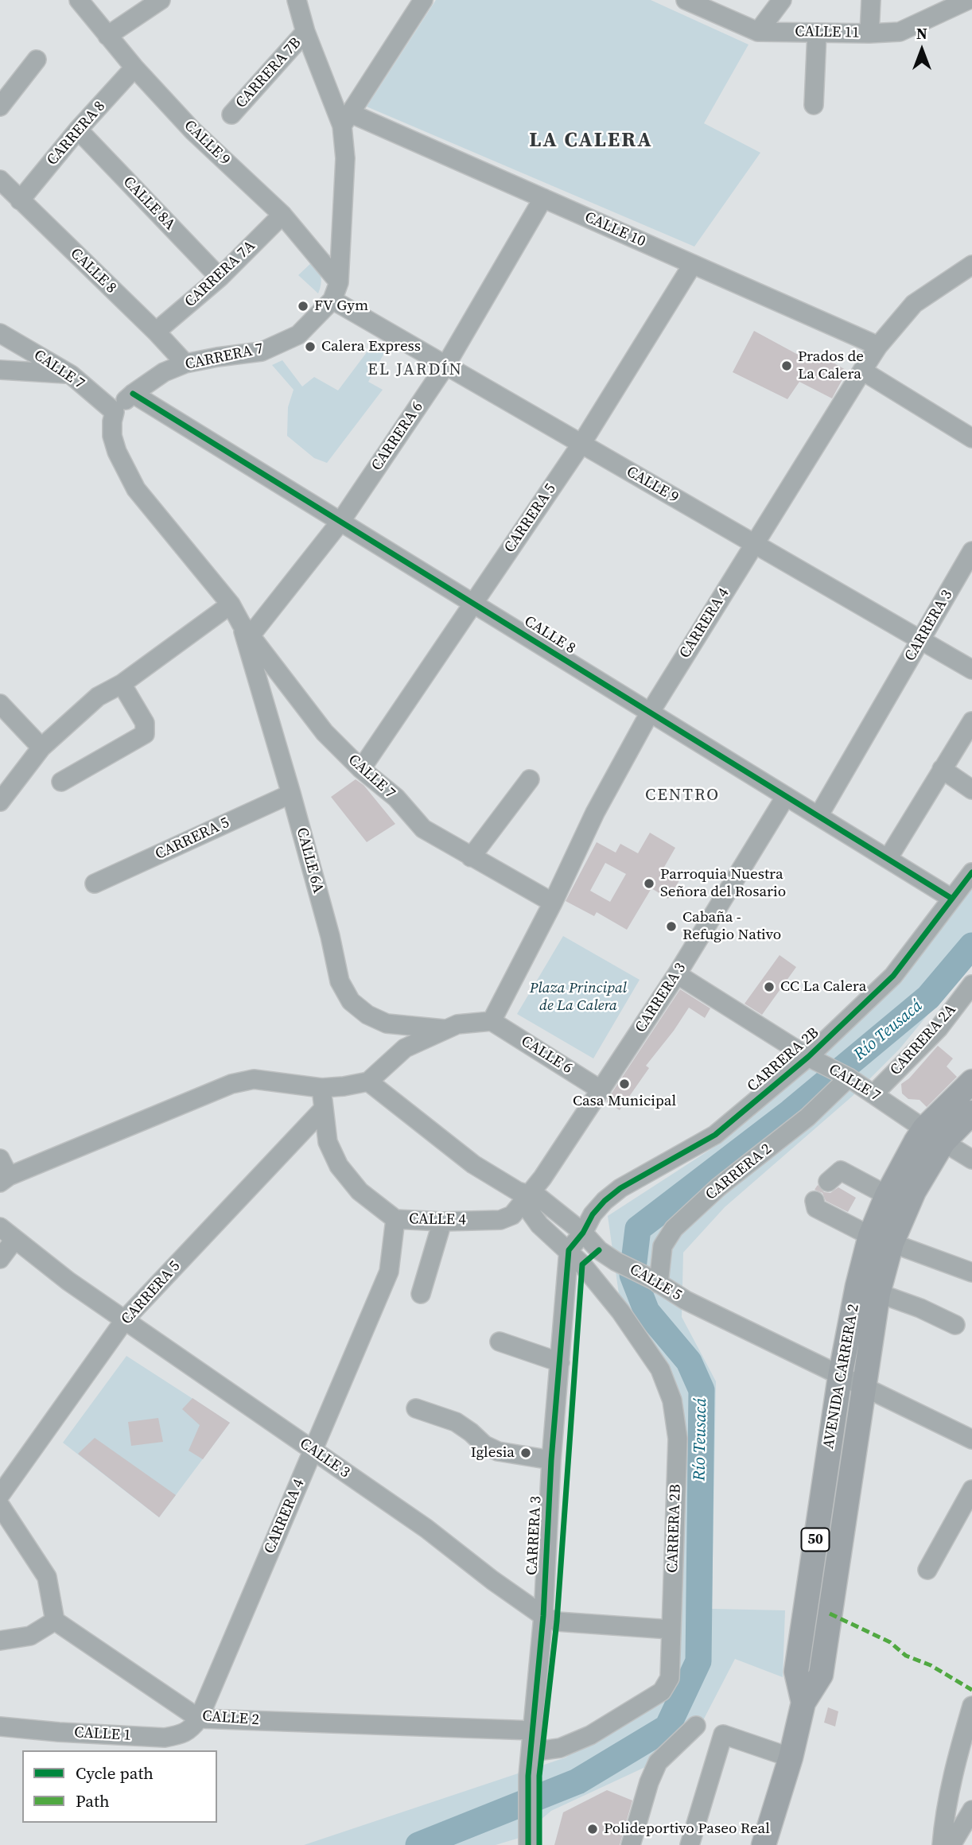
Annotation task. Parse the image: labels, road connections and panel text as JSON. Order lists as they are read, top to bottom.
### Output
{
  "streets": {
    "main road": ["AVENIDA CARRERA 2", "50"],
    "street": [
      "CALLE 11",
      "CARRERA 7B",
      "CARRERA 8",
      "CALLE 9",
      "CALLE 8A",
      "CALLE 10",
      "CALLE 8",
      "CARRERA 7A",
      "CARRERA 7",
      "CALLE 7",
      "CARRERA 6",
      "CARRERA 5",
      "CARRERA 4",
      "CARRERA 3",
      "CALLE 6A",
      "CARRERA 2A",
      "CALLE 6",
      "CARRERA 2B",
      "CARRERA 2",
      "CALLE 4",
      "CALLE 5",
      "CALLE 3",
      "CALLE 2",
      "CALLE 1"
    ]
  },
  "crossings": [
    ["CARRERA 8", "CALLE 9"],
    ["CARRERA 8", "CALLE 8A"],
    ["CARRERA 8", "CALLE 8"],
    ["CALLE 9", "CARRERA 7A"],
    ["CALLE 9", "CARRERA 7"],
    ["CALLE 9", "CARRERA 6"],
    ["CALLE 9", "CARRERA 5"],
    ["CALLE 9", "CARRERA 4"],
    ["CALLE 9", "CARRERA 3"],
    ["CALLE 8A", "CARRERA 7A"],
    ["CALLE 10", "CARRERA 6"],
    ["CALLE 10", "CARRERA 5"],
    ["CALLE 10", "CARRERA 4"],
    ["CALLE 8", "CARRERA 7A"],
    ["CALLE 8", "CARRERA 7"],
    ["CALLE 8", "CARRERA 6"],
    ["CALLE 8", "CARRERA 5"],
    ["CALLE 8", "CARRERA 4"],
    ["CALLE 8", "CARRERA 3"],
    ["CALLE 8", "CARRERA 2B"],
    ["CARRERA 7", "CALLE 7"],
    ["CALLE 7", "CARRERA 6"],
    ["CALLE 7", "CARRERA 5"],
    ["CALLE 7", "CARRERA 4"],
    ["CALLE 7", "CARRERA 3"],
    ["CALLE 7", "CALLE 6A"],
    ["CALLE 7", "CARRERA 2A"],
    ["CALLE 7", "CARRERA 2B"],
    ["CALLE 7", "CARRERA 2"],
    ["CALLE 7", "AVENIDA CARRERA 2"],
    ["CARRERA 6", "CALLE 6A"],
    ["CARRERA 5", "CALLE 6A"],
    ["CARRERA 5", "CALLE 4"],
    ["CARRERA 5", "CALLE 3"],
    ["CARRERA 4", "CALLE 6"],
    ["CARRERA 4", "CALLE 4"],
    ["CARRERA 4", "CALLE 3"],
    ["CARRERA 4", "CALLE 2"],
    ["CARRERA 4", "CALLE 1"],
    ["CARRERA 3", "CALLE 6"],
    ["CARRERA 3", "CARRERA 2B"],
    ["CARRERA 3", "CALLE 4"],
    ["CARRERA 3", "CALLE 5"],
    ["CARRERA 3", "CALLE 3"],
    ["CARRERA 3", "CALLE 2"],
    ["CARRERA 2B", "CALLE 4"],
    ["CARRERA 2B", "CALLE 5"],
    ["CARRERA 2B", "CALLE 3"],
    ["CARRERA 2", "CALLE 5"],
    ["CALLE 4", "CALLE 5"],
    ["CALLE 5", "AVENIDA CARRERA 2"],
    ["CALLE 2", "CALLE 1"]
  ],
  "districts": ["LA CALERA", "EL JARDÍN", "CENTRO"],
  "water": ["Río Teusacá"],
  "parks": ["Plaza Principal de La Calera"],
  "places": [
    "FV Gym",
    "Calera Express",
    "Prados de La Calera",
    "Parroquia Nuestra Señora del Rosario",
    "Cabaña - Refugio Nativo",
    "CC La Calera",
    "Casa Municipal",
    "Iglesia",
    "Polideportivo Paseo Real"
  ],
  "legend": ["Cycle path", "Path"],
  "north": "top"
}
